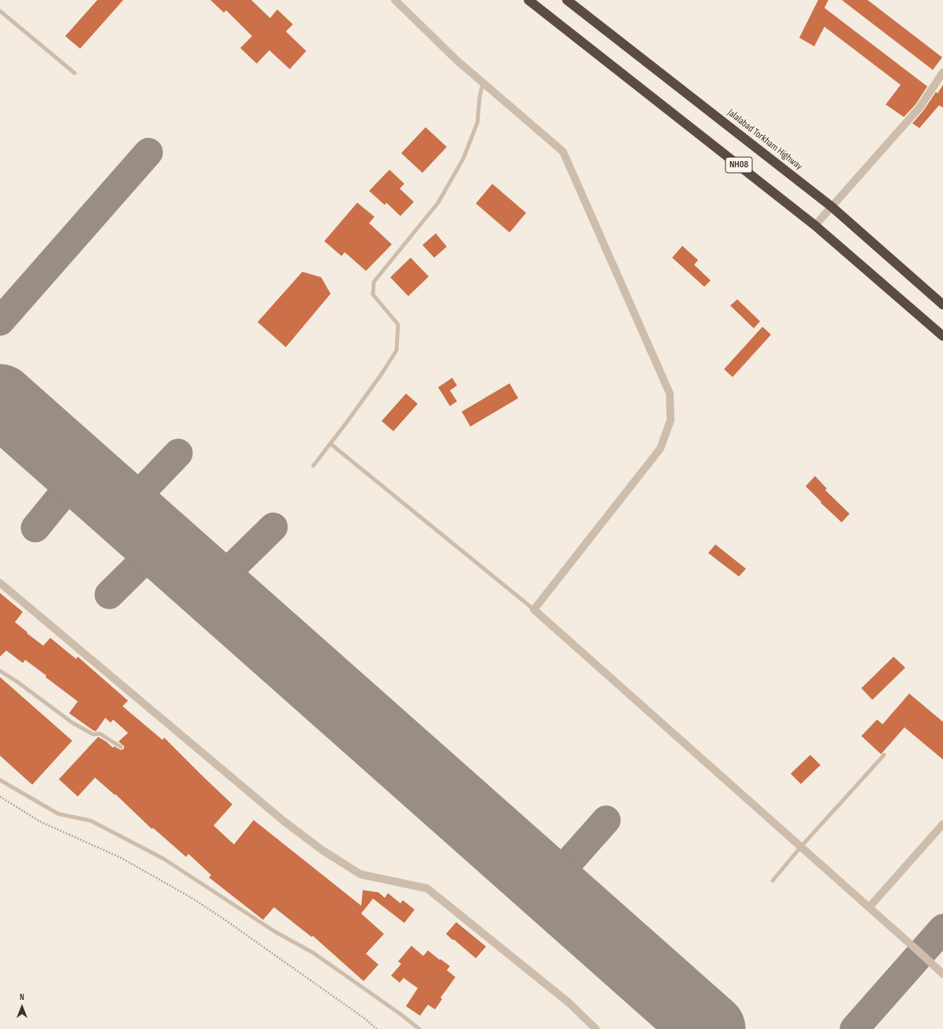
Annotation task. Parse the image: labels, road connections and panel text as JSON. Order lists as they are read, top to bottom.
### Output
{
  "streets": {
    "highway": ["Jalalabad Torkham Highway", "NH08"]
  },
  "north": "top"
}
